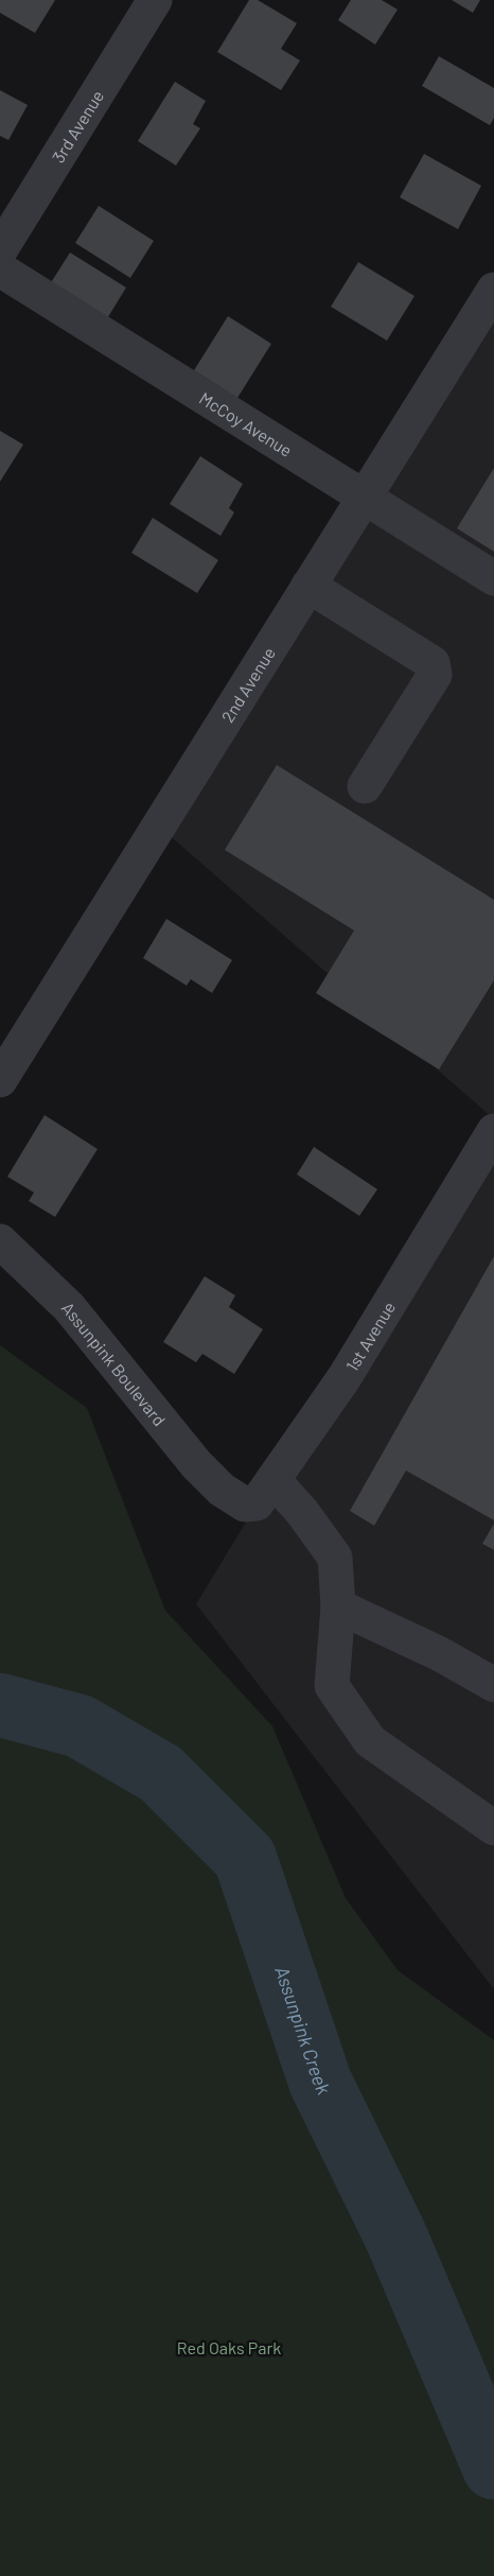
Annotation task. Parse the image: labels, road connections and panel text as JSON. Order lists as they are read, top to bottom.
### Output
{
  "streets": {
    "street": [
      "3rd Avenue",
      "McCoy Avenue",
      "2nd Avenue",
      "1st Avenue",
      "Assunpink Boulevard"
    ]
  },
  "crossings": [
    ["McCoy Avenue", "2nd Avenue"],
    ["1st Avenue", "Assunpink Boulevard"]
  ],
  "water": ["Assunpink Creek"],
  "parks": ["Red Oaks Park"]
}
